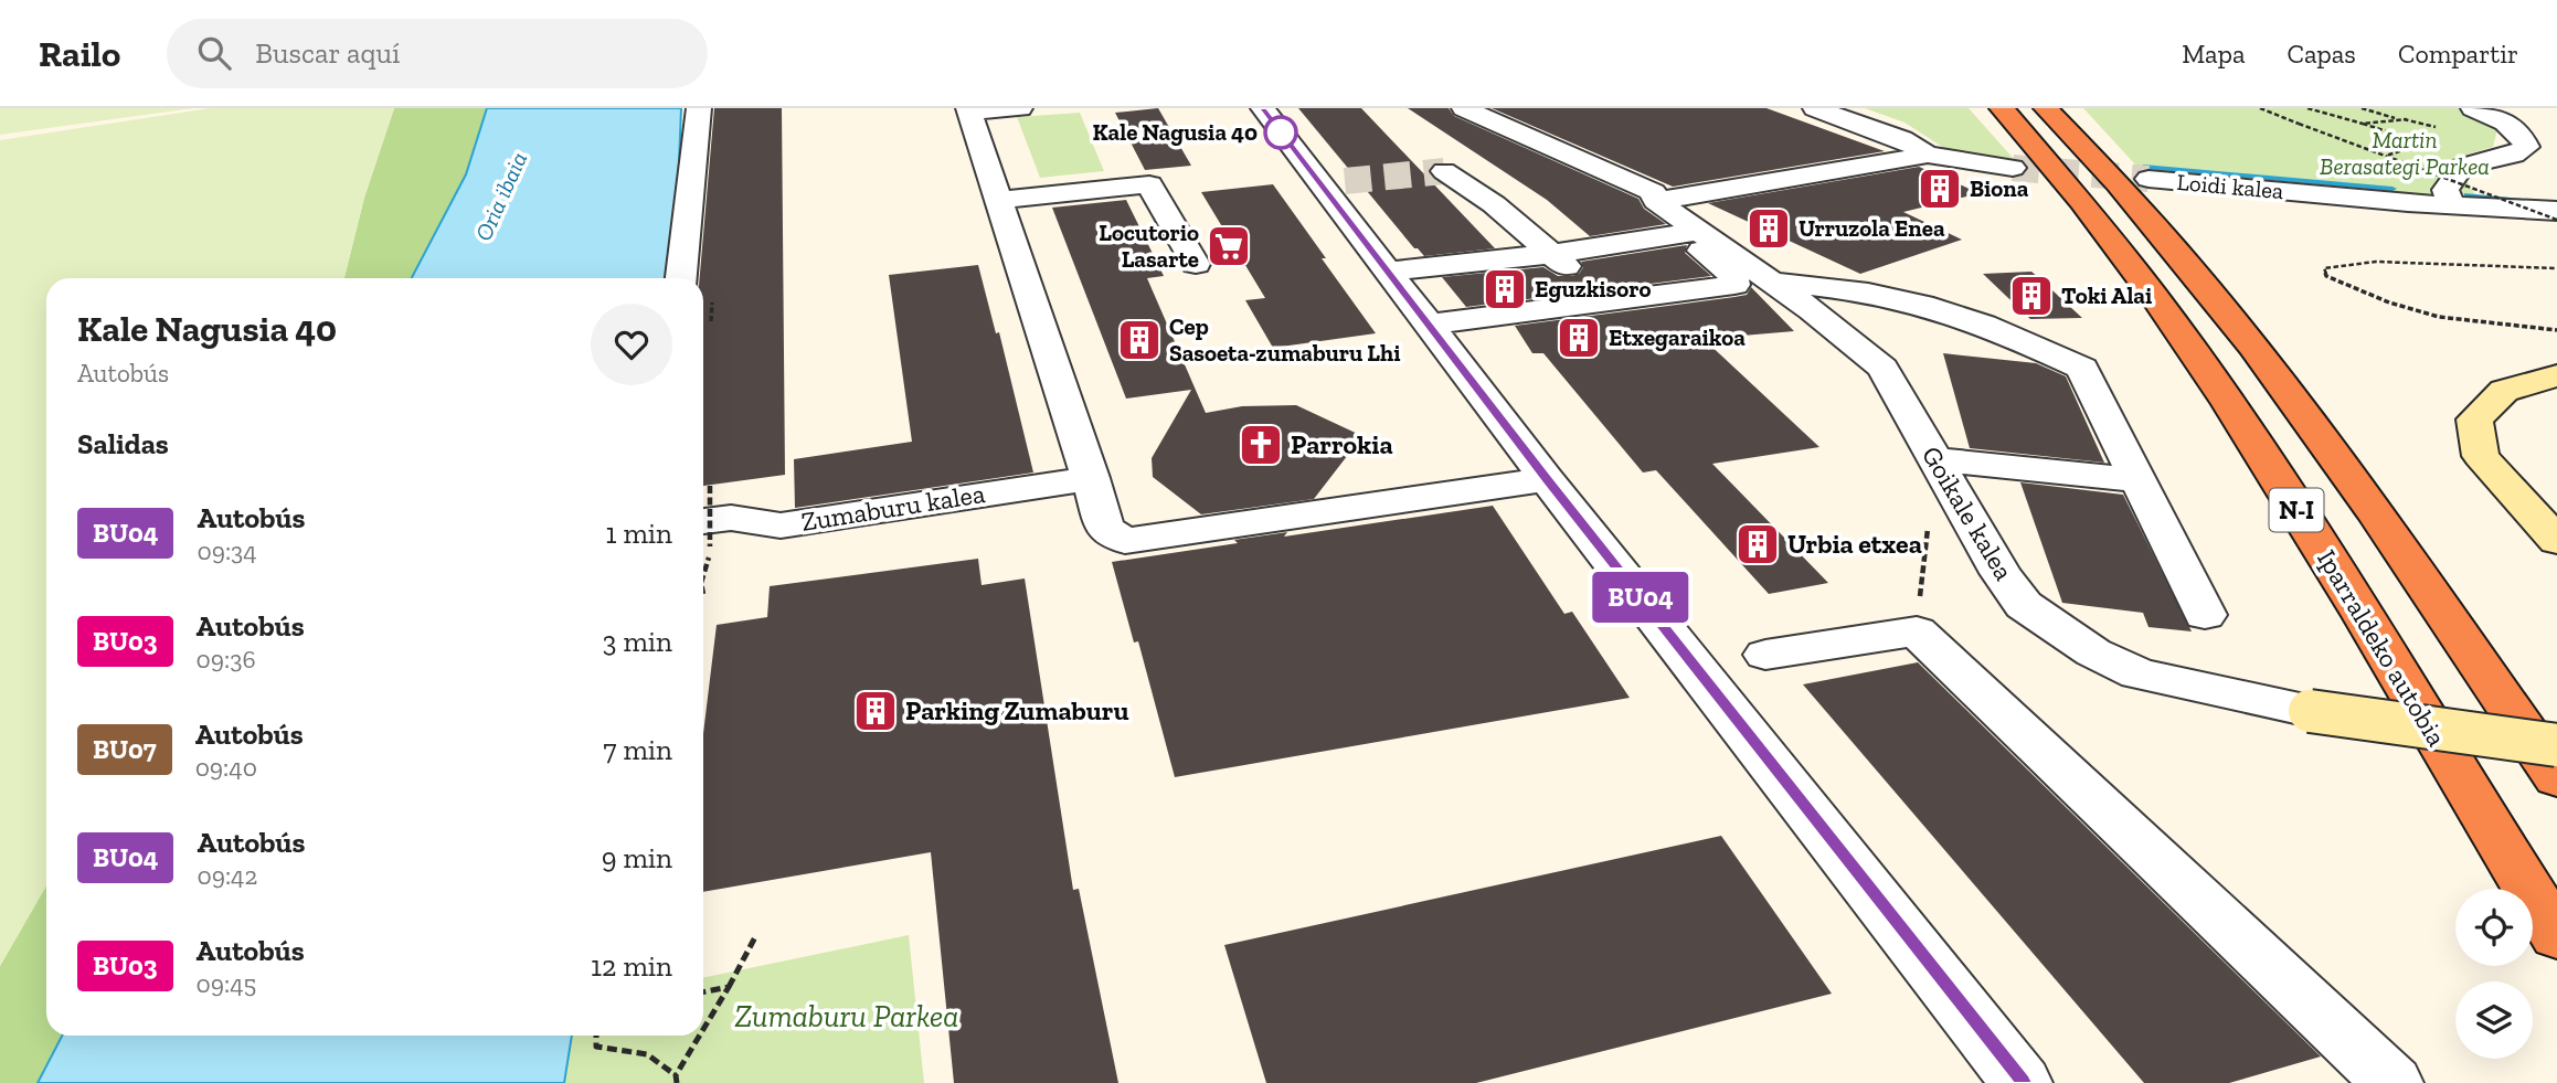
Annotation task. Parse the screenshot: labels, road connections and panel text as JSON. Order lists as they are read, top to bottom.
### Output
{
  "streets": {
    "highway": ["N-I", "Iparraldeko autobia"],
    "street": ["Loidi kalea", "Zumaburu kalea", "Goikale kalea"]
  },
  "water": ["Oria ibaia"],
  "parks": ["Martin Berasategi Parkea", "Zumaburu Parkea"],
  "places": {
    "other": ["Kale Nagusia 40"],
    "building": [
      "Biona",
      "Urruzola Enea",
      "Eguzkisoro",
      "Toki Alai",
      "Etxegaraikoa",
      "Cep Sasoeta-zumaburu Lhi",
      "Urbia etxea",
      "Parking Zumaburu"
    ],
    "supermarket": ["Locutorio Lasarte"],
    "church": ["Parrokia"]
  },
  "lines": ["bus line BU04"],
  "page": {
    "header": "Railo",
    "search": "Buscar aquí",
    "nav": ["Mapa", "Capas", "Compartir"],
    "on_map": "BU04",
    "heading": [
      ["Kale Nagusia 40", "Autobús"],
      "Salidas"
    ],
    "list": [
      {
        "mark": "BU04",
        "name": "Autobús",
        "note": "09:34",
        "value": "1 min"
      },
      {
        "mark": "BU03",
        "name": "Autobús",
        "note": "09:36",
        "value": "3 min"
      },
      {
        "mark": "BU07",
        "name": "Autobús",
        "note": "09:40",
        "value": "7 min"
      },
      {
        "mark": "BU04",
        "name": "Autobús",
        "note": "09:42",
        "value": "9 min"
      },
      {
        "mark": "BU03",
        "name": "Autobús",
        "note": "09:45",
        "value": "12 min"
      }
    ]
  }
}
